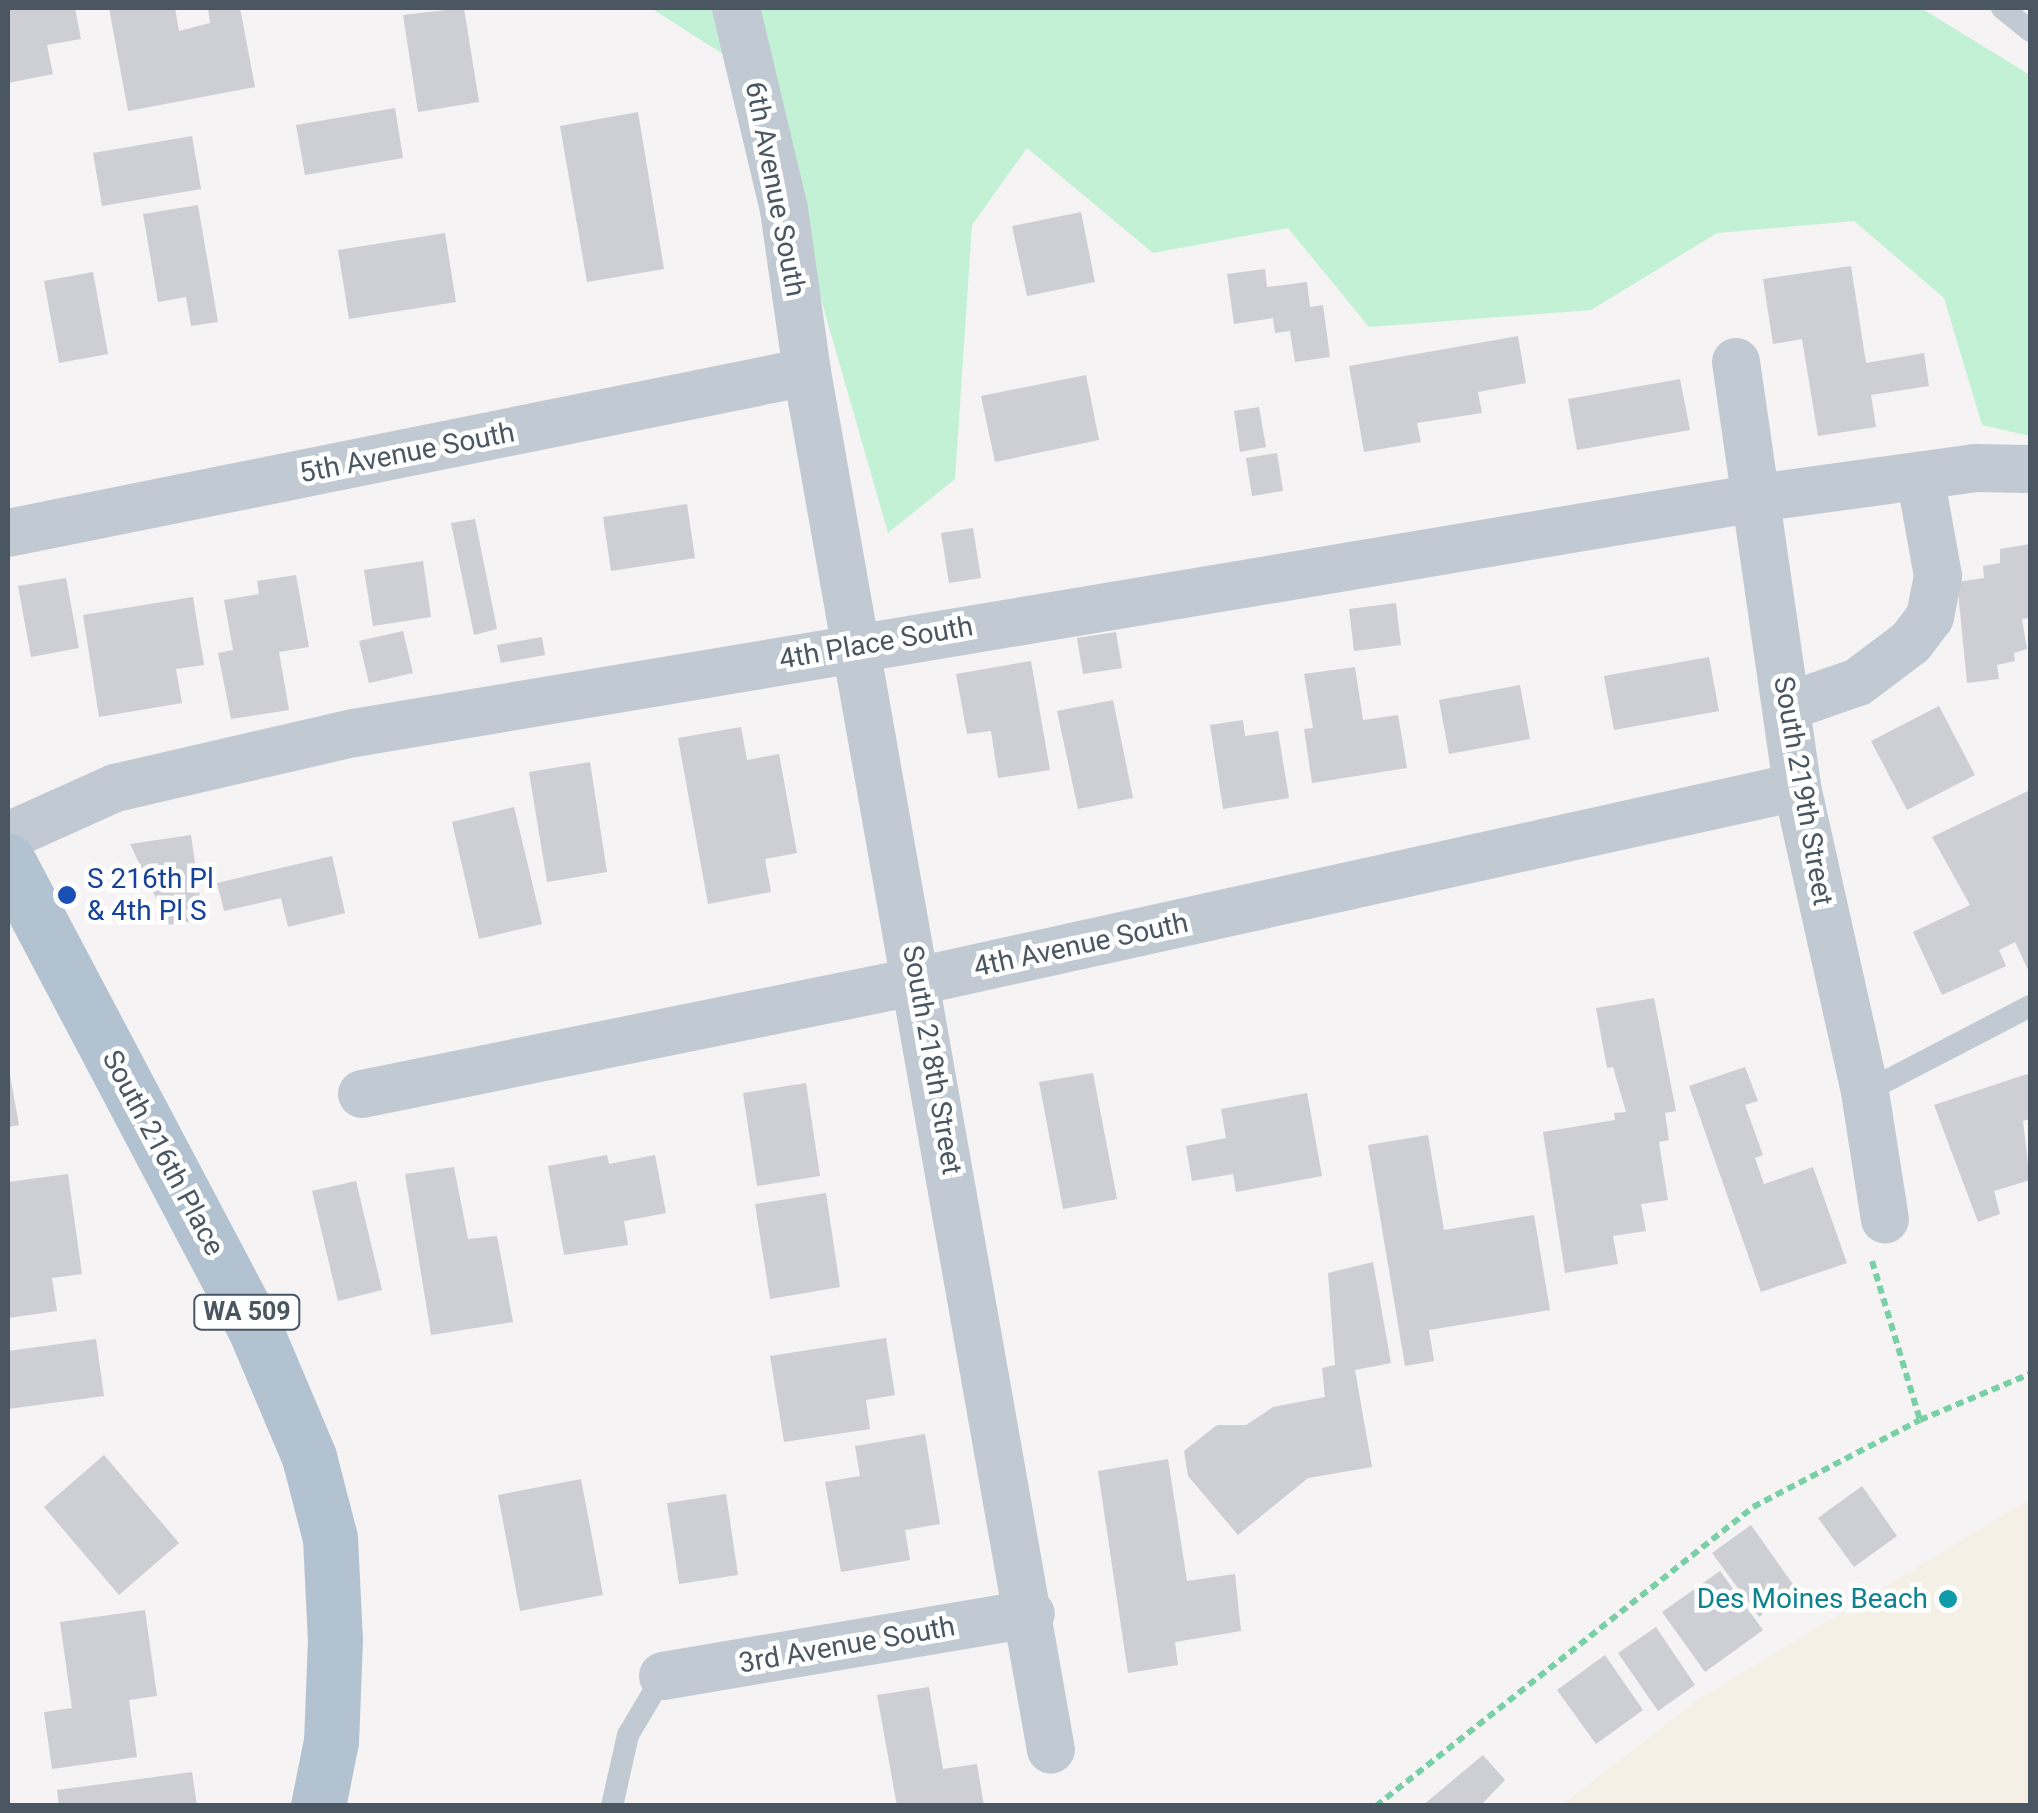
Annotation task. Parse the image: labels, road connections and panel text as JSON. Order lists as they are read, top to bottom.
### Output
{
  "streets": {
    "main road": ["South 216th Place", "WA 509"],
    "street": [
      "6th Avenue South",
      "5th Avenue South",
      "4th Place South",
      "South 219th Street",
      "4th Avenue South",
      "South 218th Street",
      "3rd Avenue South"
    ]
  },
  "crossings": [
    ["6th Avenue South", "5th Avenue South"],
    ["6th Avenue South", "South 218th Street"],
    ["5th Avenue South", "South 218th Street"],
    ["4th Place South", "South 219th Street"],
    ["4th Place South", "South 218th Street"],
    ["South 219th Street", "4th Avenue South"],
    ["4th Avenue South", "South 218th Street"],
    ["South 218th Street", "3rd Avenue South"]
  ],
  "places": ["S 216th Pl & 4th Pl S", "Des Moines Beach"]
}
